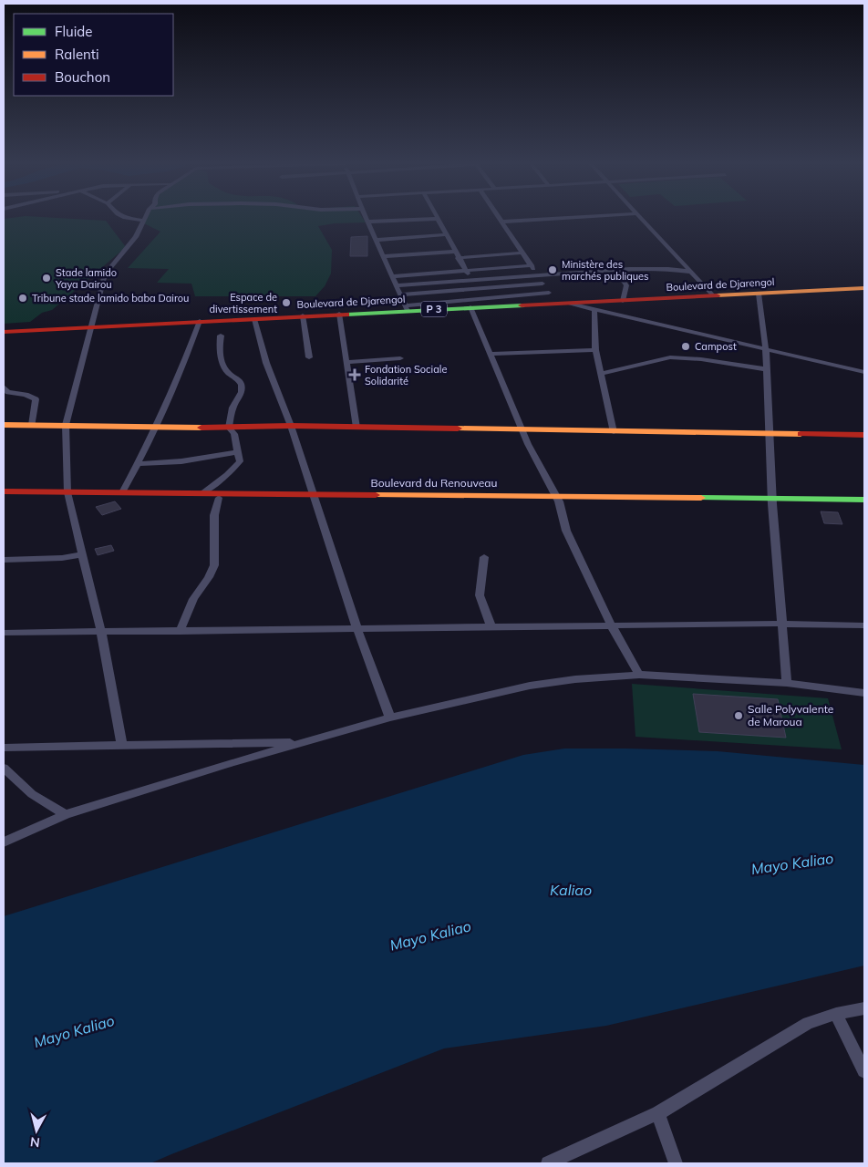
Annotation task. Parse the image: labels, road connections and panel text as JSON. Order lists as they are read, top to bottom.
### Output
{
  "streets": {
    "main road": ["Boulevard de Djarengol", "P 3", "Boulevard du Renouveau"]
  },
  "water": ["Mayo Kaliao", "Kaliao"],
  "places": {
    "other": [
      "Ministère des marchés publiques",
      "Stade lamido Yaya Dairou",
      "Tribune stade lamido baba Dairou",
      "Espace de divertissement",
      "Campost",
      "Salle Polyvalente de Maroua"
    ],
    "health": ["Fondation Sociale Solidarité"]
  },
  "legend": ["Fluide", "Ralenti", "Bouchon"],
  "north": "bottom"
}
